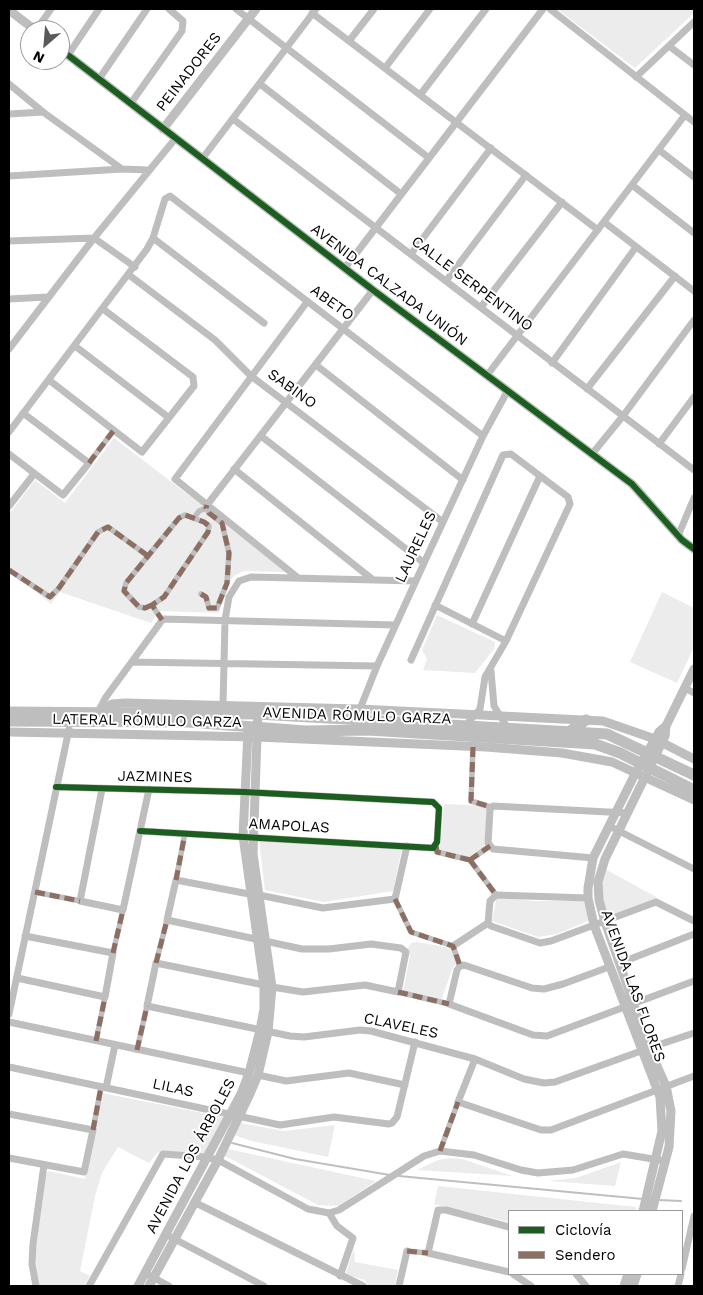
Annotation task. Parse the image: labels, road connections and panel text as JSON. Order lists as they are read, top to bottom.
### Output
{
  "streets": {
    "main road": ["AVENIDA RÓMULO GARZA"],
    "street": [
      "PEINADORES",
      "CALLE SERPENTINO",
      "AVENIDA CALZADA UNIÓN",
      "ABETO",
      "SABINO",
      "LAURELES",
      "LATERAL RÓMULO GARZA",
      "JAZMINES",
      "AMAPOLAS",
      "AVENIDA LAS FLORES",
      "CLAVELES",
      "LILAS",
      "AVENIDA LOS ÁRBOLES"
    ]
  },
  "crossings": [
    ["PEINADORES", "AVENIDA CALZADA UNIÓN"],
    ["AVENIDA CALZADA UNIÓN", "LAURELES"],
    ["ABETO", "LAURELES"],
    ["SABINO", "LAURELES"],
    ["LAURELES", "AVENIDA RÓMULO GARZA"],
    ["AVENIDA RÓMULO GARZA", "LATERAL RÓMULO GARZA"],
    ["AVENIDA RÓMULO GARZA", "AVENIDA LAS FLORES"],
    ["AVENIDA RÓMULO GARZA", "AVENIDA LOS ÁRBOLES"],
    ["LATERAL RÓMULO GARZA", "AVENIDA LOS ÁRBOLES"],
    ["JAZMINES", "AMAPOLAS"],
    ["JAZMINES", "AVENIDA LOS ÁRBOLES"],
    ["AMAPOLAS", "AVENIDA LOS ÁRBOLES"],
    ["AVENIDA LAS FLORES", "CLAVELES"],
    ["CLAVELES", "AVENIDA LOS ÁRBOLES"],
    ["LILAS", "AVENIDA LOS ÁRBOLES"]
  ],
  "legend": ["Ciclovía", "Sendero"],
  "north": "bottom left"
}
